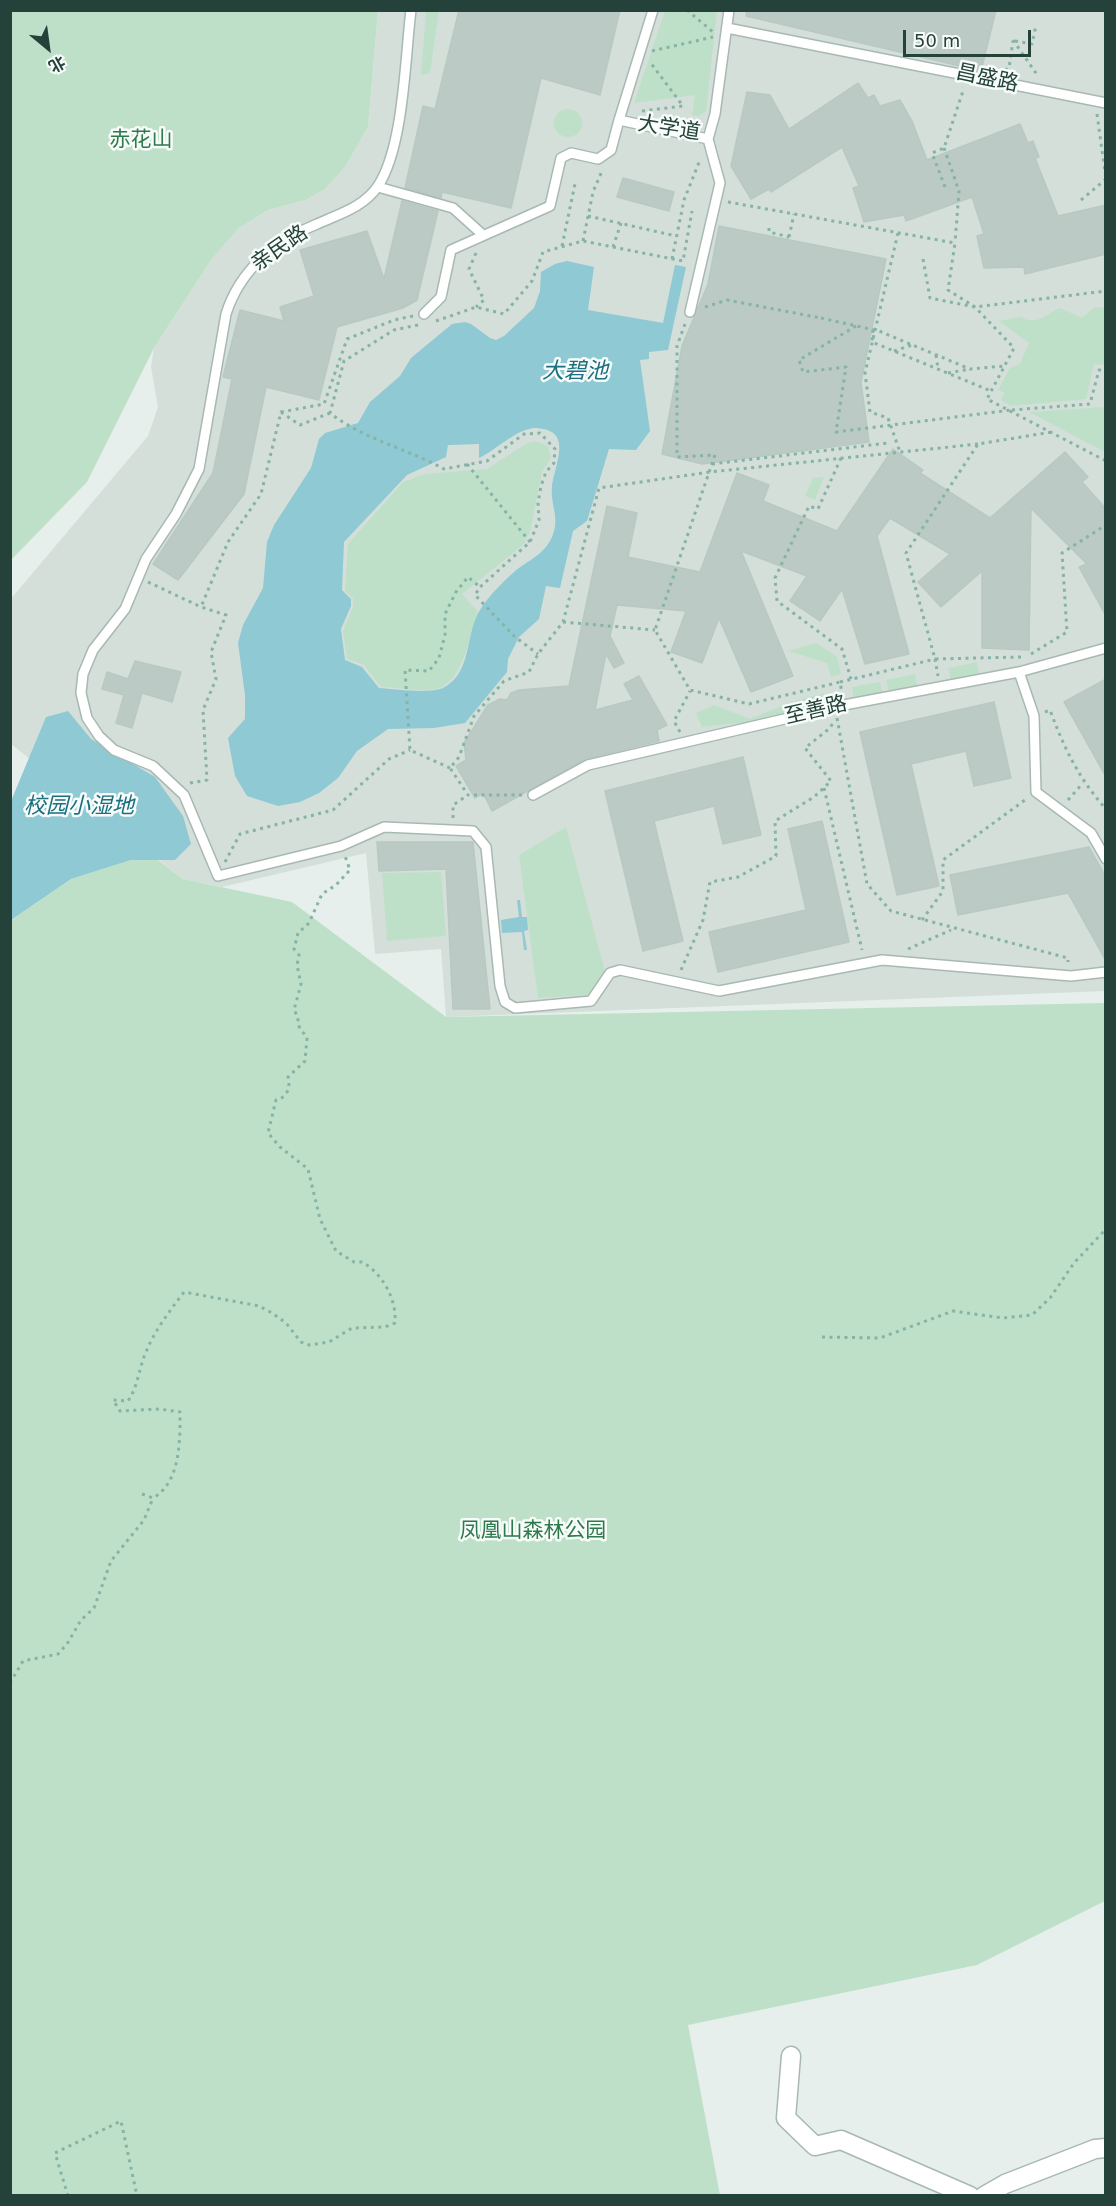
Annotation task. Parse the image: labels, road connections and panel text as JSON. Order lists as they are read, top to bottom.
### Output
{
  "streets": {
    "lane": [
      "昌盛路",
      "大学道",
      "亲民路",
      "至善路"
    ]
  },
  "crossings": [
    ["昌盛路", "大学道"]
  ],
  "water": ["大碧池", "校园小湿地"],
  "parks": ["赤花山", "凤凰山森林公园"],
  "scale_bar": "50 m",
  "north": "bottom right"
}
